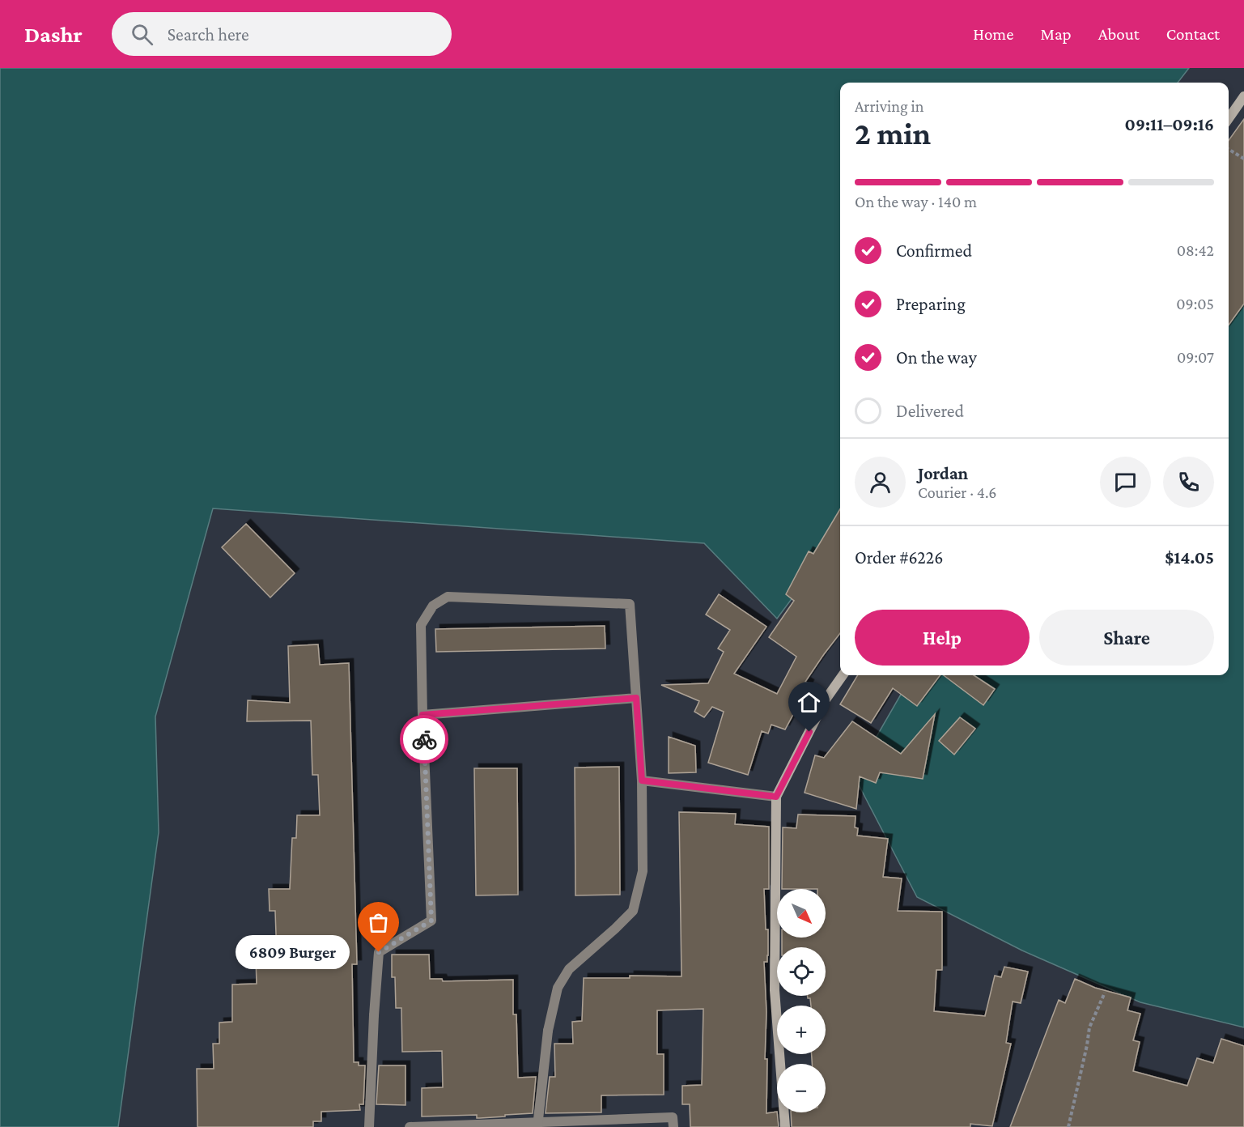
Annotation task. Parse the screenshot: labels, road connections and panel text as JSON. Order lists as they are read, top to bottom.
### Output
{
  "places": ["6809 Burger"],
  "north": "bottom right",
  "page": {
    "header": "Dashr",
    "search": "Search here",
    "nav": [
      "Home",
      "Map",
      "About",
      "Contact"
    ],
    "heading": ["2 min", "Arriving in", "09:11–09:16"],
    "panel": [
      "Jordan",
      "Courier · 4.6",
      "Order #6226",
      "$14.05"
    ],
    "bar": "On the way · 140 m",
    "list": [
      ["Confirmed", "08:42"],
      ["Preparing", "09:05"],
      ["On the way", "09:07"],
      "Delivered"
    ],
    "buttons": ["Help", "Share"],
    "map_buttons": ["+", "−"],
    "bubble": "6809 Burger"
  }
}
